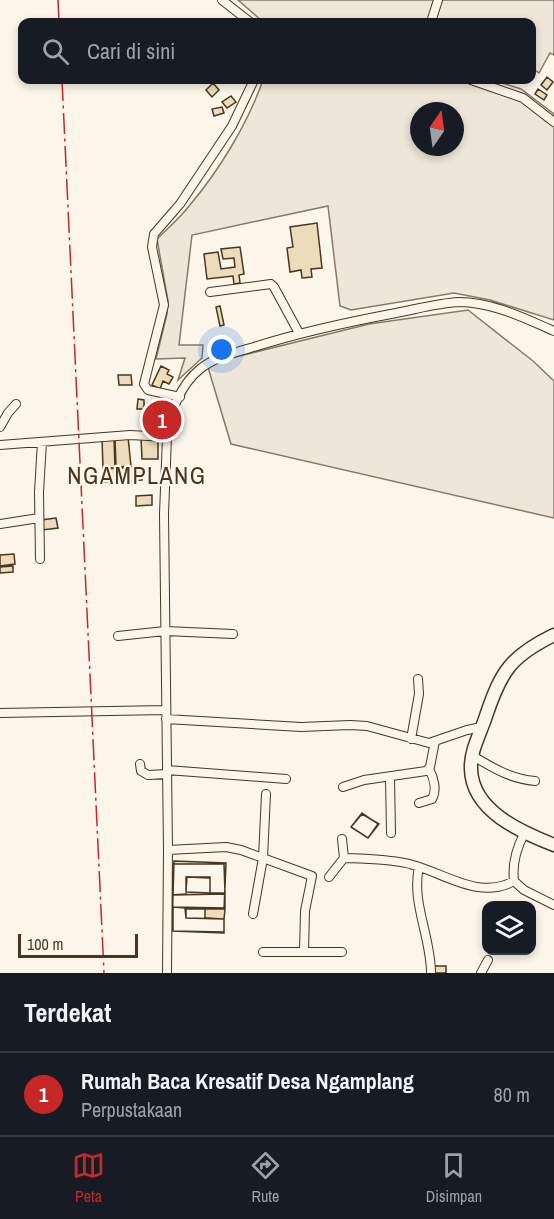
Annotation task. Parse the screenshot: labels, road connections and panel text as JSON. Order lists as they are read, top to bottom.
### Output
{
  "districts": ["NGAMPLANG"],
  "scale_bar": "100 m",
  "north": "top",
  "page": {
    "search": "Cari di sini",
    "pins": "1",
    "scale": "100 m",
    "heading": "Terdekat",
    "list": [
      {
        "mark": "1",
        "name": "Rumah Baca Kresatif Desa Ngamplang",
        "note": "Perpustakaan",
        "value": "80 m"
      }
    ],
    "nav": ["Peta", "Rute", "Disimpan"]
  }
}
